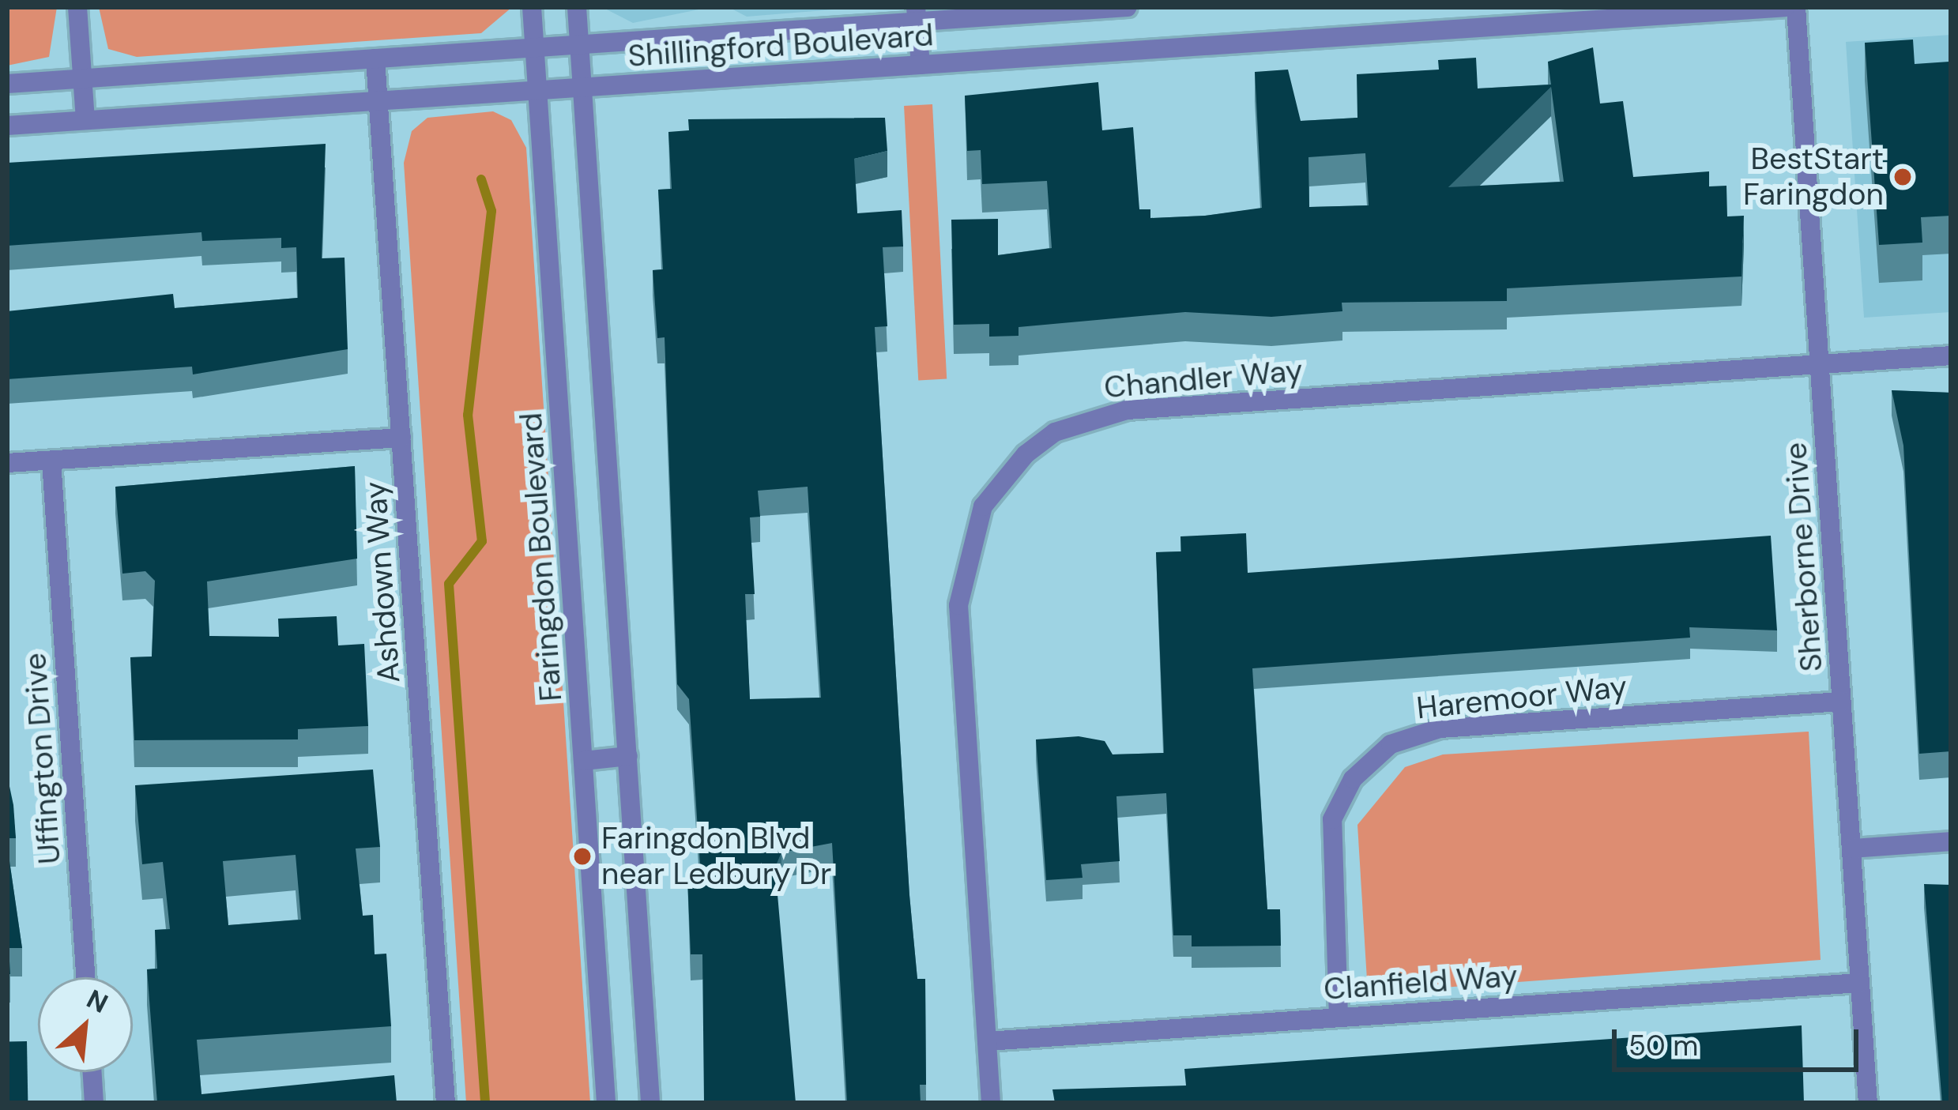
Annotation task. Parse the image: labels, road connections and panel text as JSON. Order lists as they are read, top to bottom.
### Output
{
  "streets": {
    "street": [
      "Shillingford Boulevard",
      "Chandler Way",
      "Faringdon Boulevard",
      "Sherborne Drive",
      "Ashdown Way",
      "Haremoor Way",
      "Uffington Drive",
      "Clanfield Way"
    ]
  },
  "crossings": [
    ["Shillingford Boulevard", "Faringdon Boulevard"],
    ["Shillingford Boulevard", "Ashdown Way"],
    ["Chandler Way", "Sherborne Drive"],
    ["Chandler Way", "Clanfield Way"],
    ["Sherborne Drive", "Haremoor Way"],
    ["Sherborne Drive", "Clanfield Way"],
    ["Haremoor Way", "Clanfield Way"]
  ],
  "places": ["BestStart Faringdon", "Faringdon Blvd near Ledbury Dr"],
  "scale_bar": "50 m",
  "north": "top right"
}
